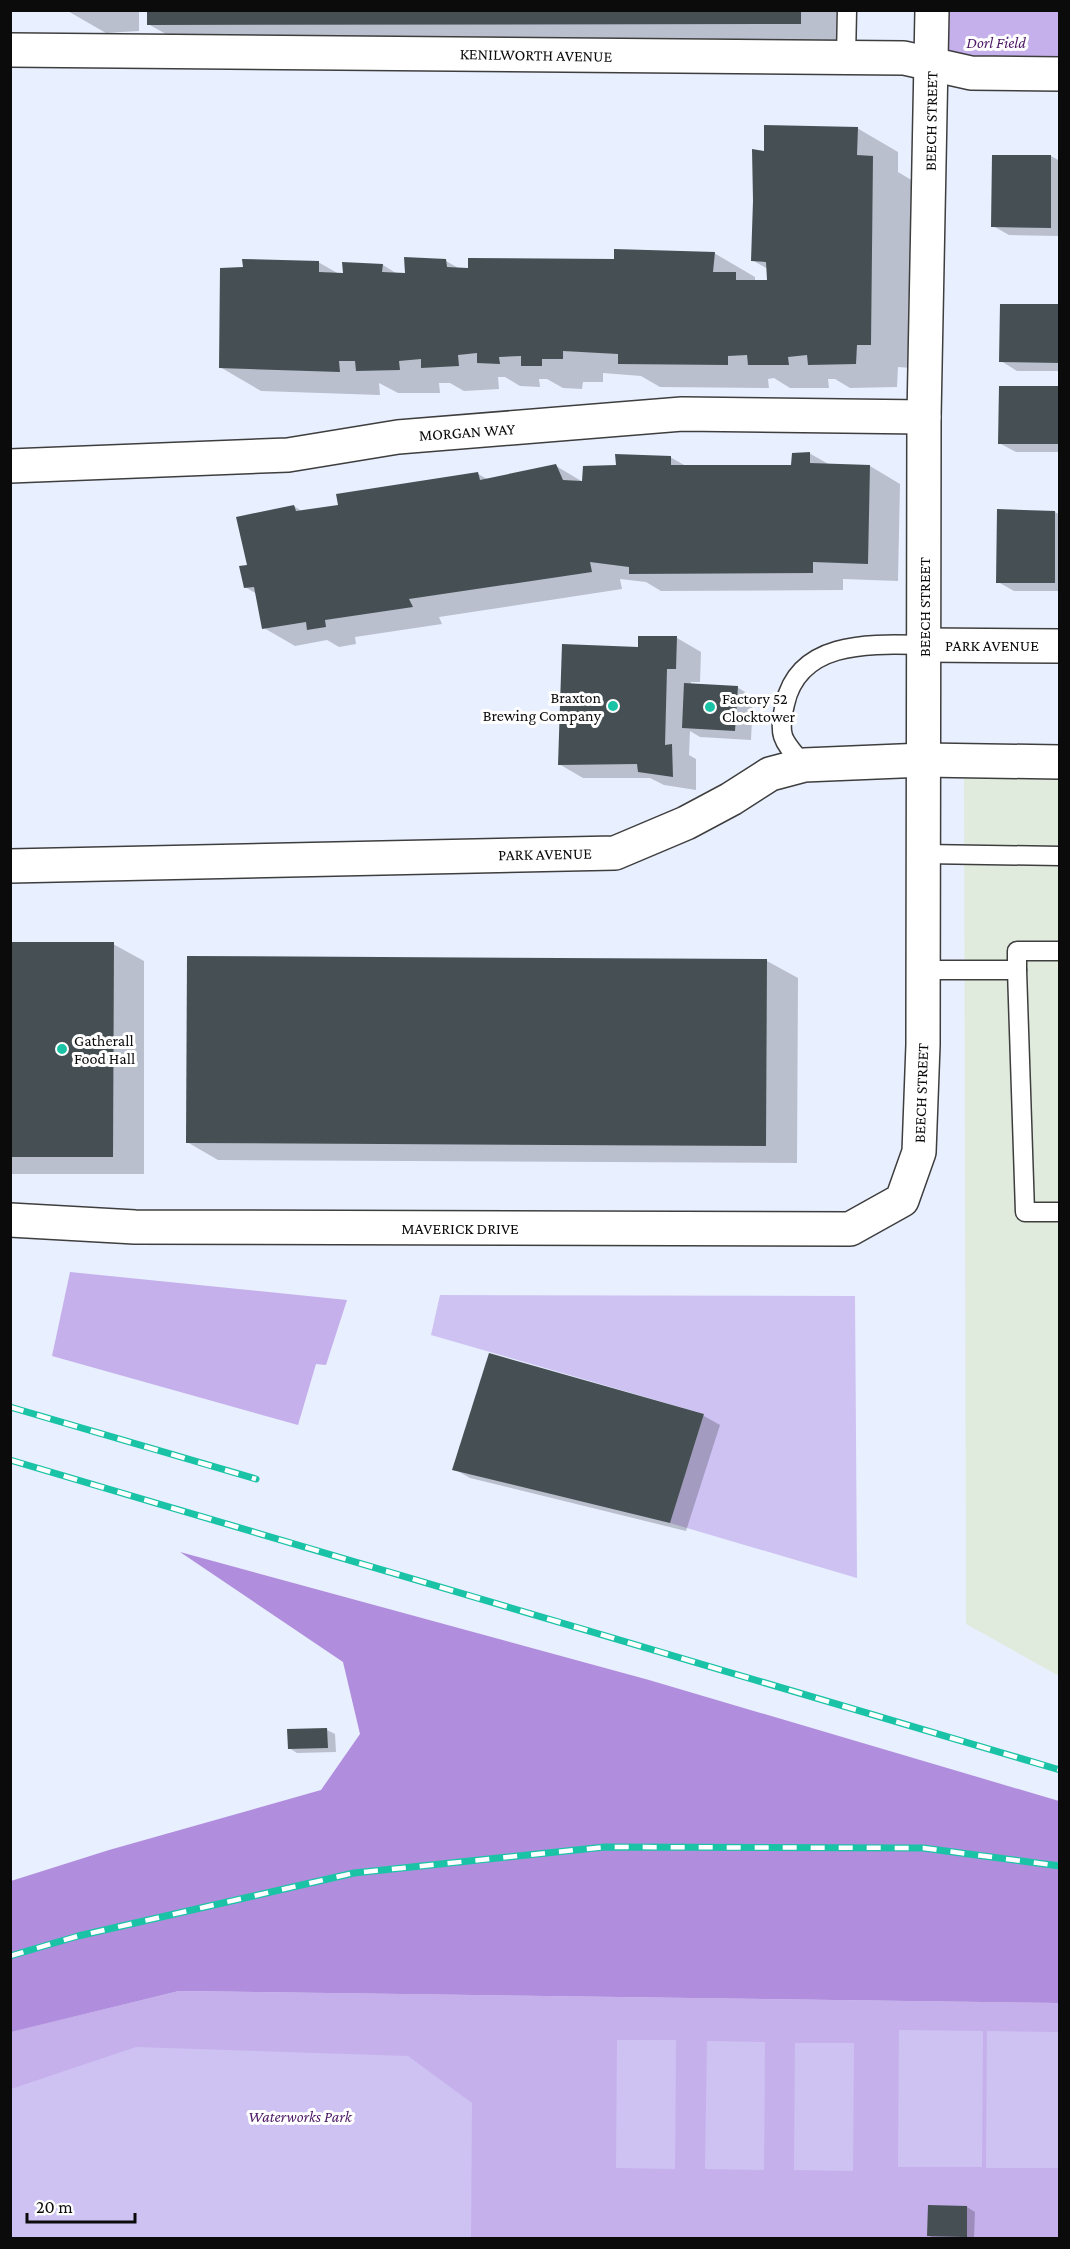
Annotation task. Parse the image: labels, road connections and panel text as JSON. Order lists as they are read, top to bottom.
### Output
{
  "streets": {
    "street": [
      "KENILWORTH AVENUE",
      "BEECH STREET",
      "MORGAN WAY",
      "PARK AVENUE",
      "MAVERICK DRIVE"
    ]
  },
  "crossings": [
    ["KENILWORTH AVENUE", "BEECH STREET"],
    ["BEECH STREET", "MORGAN WAY"],
    ["BEECH STREET", "PARK AVENUE"],
    ["BEECH STREET", "MAVERICK DRIVE"]
  ],
  "parks": ["Dorl Field", "Waterworks Park"],
  "places": ["Braxton Brewing Company", "Factory 52 Clocktower", "Gatherall Food Hall"],
  "scale_bar": "20 m"
}
